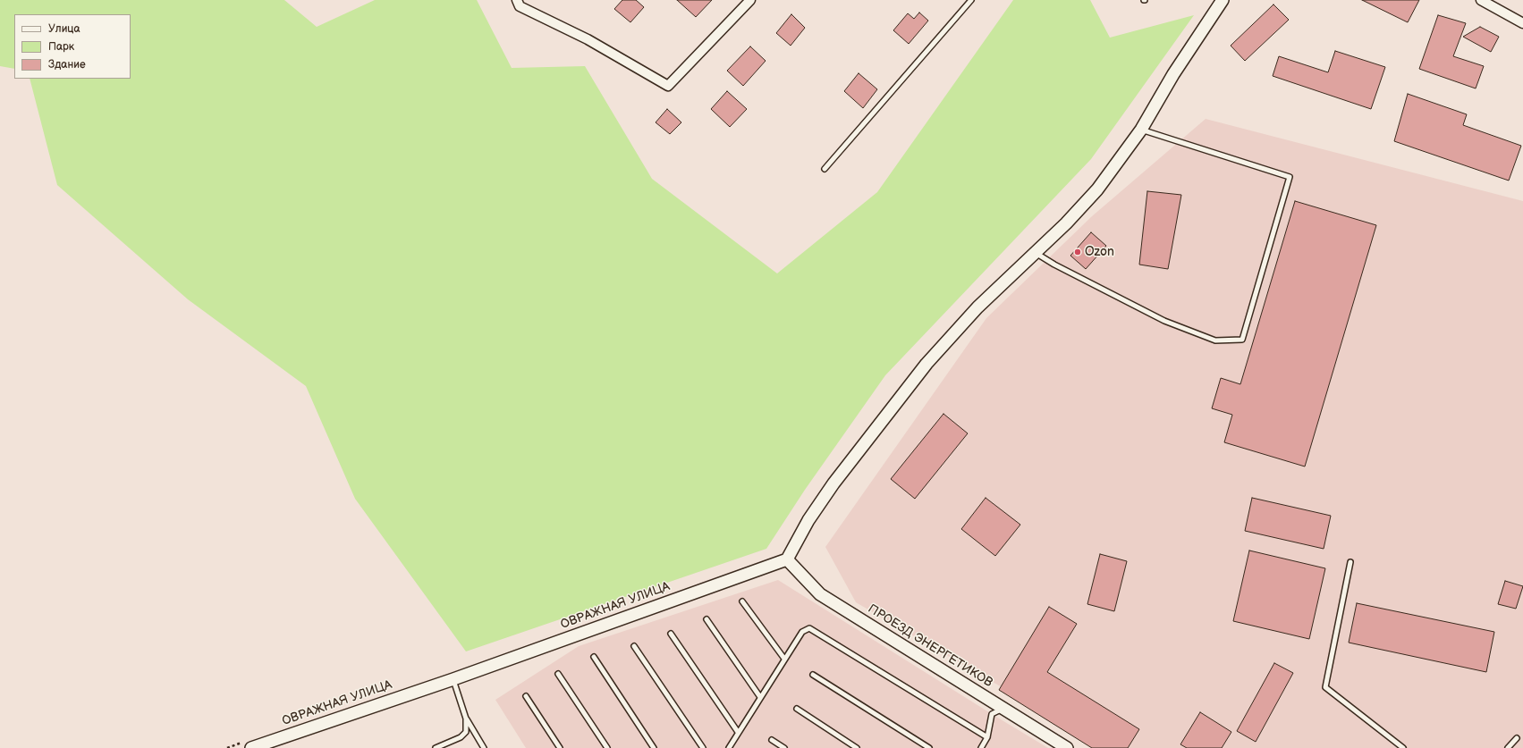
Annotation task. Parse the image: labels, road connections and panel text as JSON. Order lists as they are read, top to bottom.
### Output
{
  "streets": {
    "street": ["ОВРАЖНАЯ УЛИЦА", "ПРОЕЗД ЭНЕРГЕТИКОВ"]
  },
  "crossings": [
    ["ОВРАЖНАЯ УЛИЦА", "ПРОЕЗД ЭНЕРГЕТИКОВ"]
  ],
  "places": ["Ozon"],
  "legend": ["Улица", "Парк", "Здание"]
}
